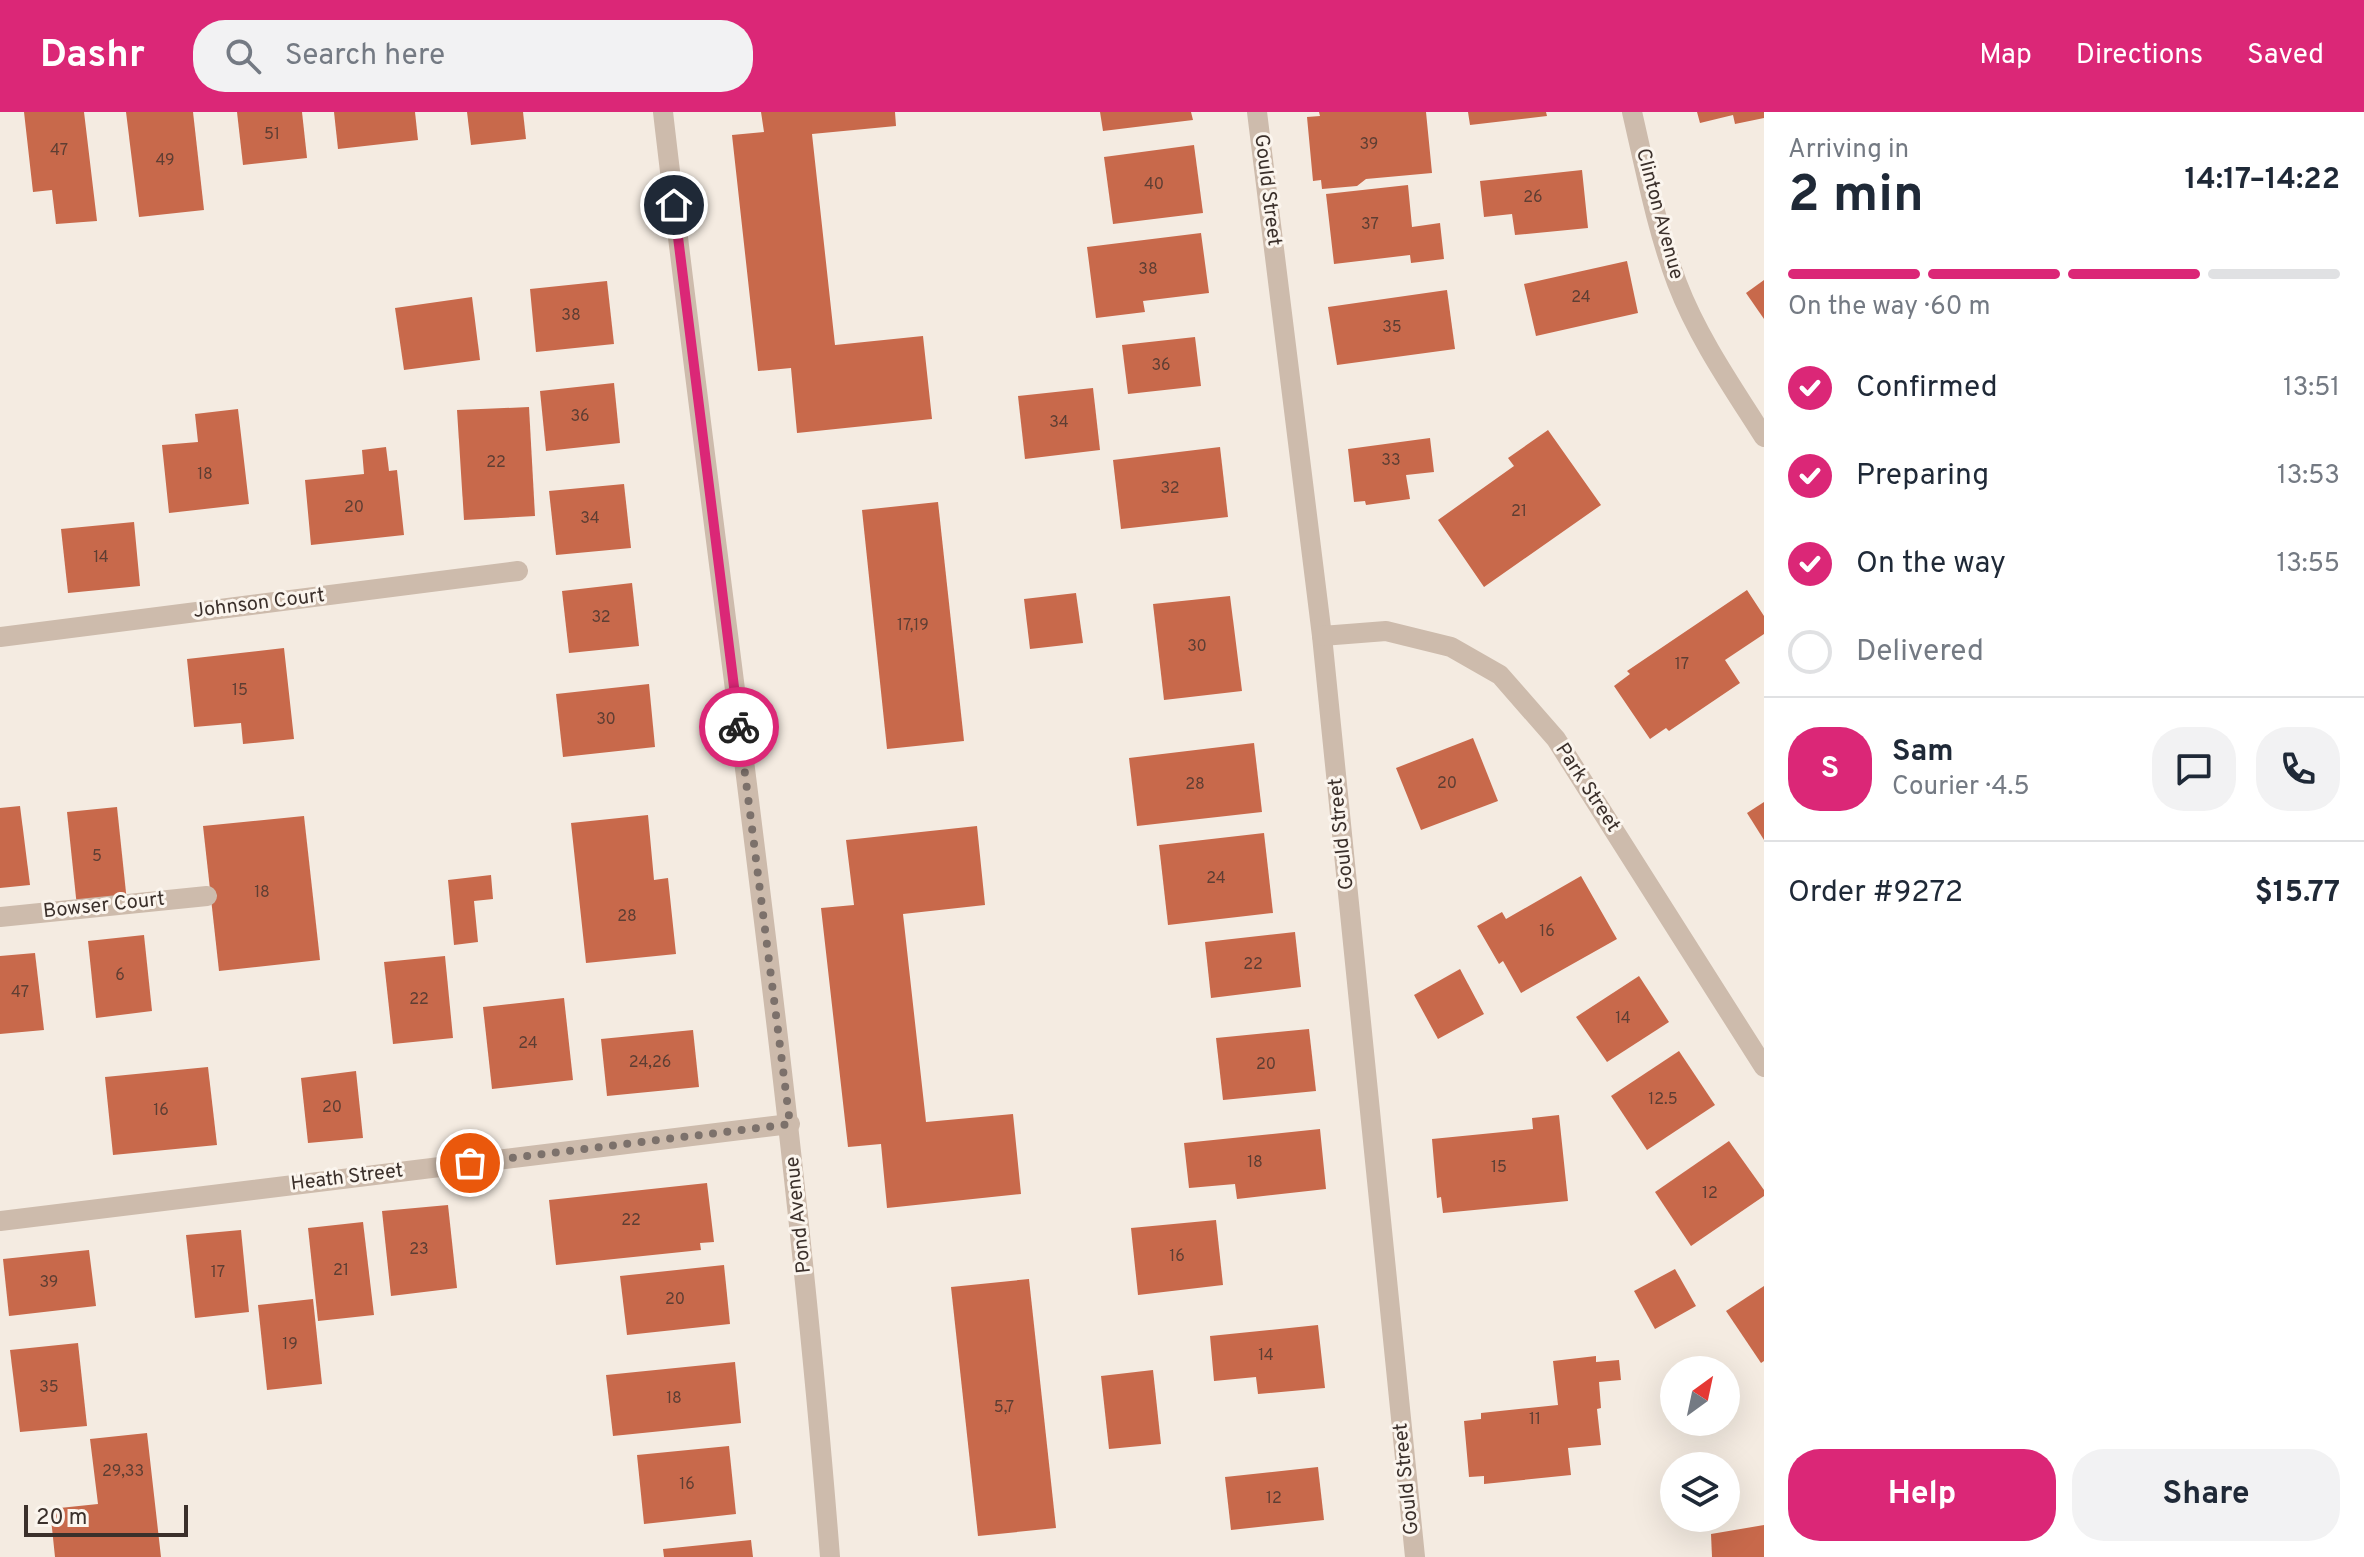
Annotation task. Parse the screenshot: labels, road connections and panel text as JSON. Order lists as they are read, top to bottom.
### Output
{
  "streets": {
    "street": [
      "Gould Street",
      "Clinton Avenue",
      "Johnson Court",
      "Park Street",
      "Bowser Court",
      "Heath Street",
      "Pond Avenue"
    ]
  },
  "crossings": [
    ["Gould Street", "Park Street"],
    ["Heath Street", "Pond Avenue"]
  ],
  "house_numbers": [
    "51",
    "39",
    "47",
    "49",
    "40",
    "26",
    "37",
    "38",
    "24",
    "38",
    "35",
    "36",
    "36",
    "34",
    "33",
    "22",
    "18",
    "32",
    "20",
    "21",
    "34",
    "14",
    "32",
    "17,19",
    "30",
    "17",
    "15",
    "30",
    "20",
    "28",
    "5",
    "24",
    "18",
    "28",
    "16",
    "22",
    "6",
    "47",
    "22",
    "14",
    "24",
    "24,26",
    "20",
    "12.5",
    "20",
    "16",
    "18",
    "15",
    "12",
    "22",
    "23",
    "16",
    "21",
    "17",
    "39",
    "20",
    "19",
    "14",
    "35",
    "18",
    "5,7",
    "11",
    "29,33",
    "16",
    "12"
  ],
  "scale_bar": "20 m",
  "north": "top right",
  "page": {
    "header": "Dashr",
    "search": "Search here",
    "nav": ["Map", "Directions", "Saved"],
    "heading": ["2 min", "Arriving in", "14:17–14:22"],
    "panel": [
      "Sam",
      "Courier · 4.5",
      "Order #9272",
      "$15.77"
    ],
    "bar": "On the way · 60 m",
    "list": [
      ["Confirmed", "13:51"],
      ["Preparing", "13:53"],
      ["On the way", "13:55"],
      "Delivered"
    ],
    "round": "S",
    "buttons": ["Help", "Share"],
    "scale": "20 m"
  }
}
